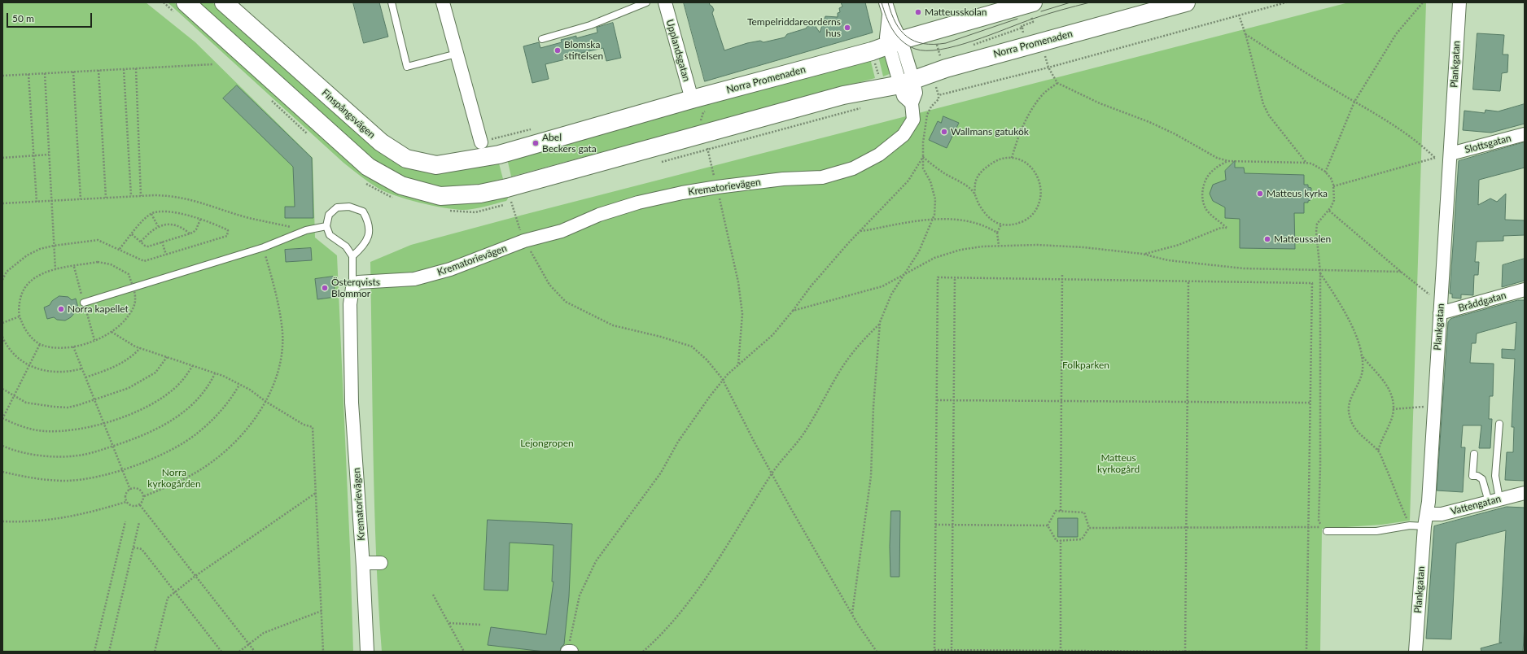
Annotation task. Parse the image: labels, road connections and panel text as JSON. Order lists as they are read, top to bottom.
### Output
{
  "streets": {
    "main road": ["Norra Promenaden", "Finspångsvägen"],
    "street": [
      "Upplandsgatan",
      "Plankgatan",
      "Slottsgatan",
      "Krematorievägen",
      "Bråddgatan",
      "Vattengatan"
    ]
  },
  "crossings": [
    ["Norra Promenaden", "Upplandsgatan"],
    ["Norra Promenaden", "Finspångsvägen"],
    ["Norra Promenaden", "Krematorievägen"],
    ["Plankgatan", "Slottsgatan"],
    ["Plankgatan", "Bråddgatan"],
    ["Plankgatan", "Vattengatan"]
  ],
  "parks": [
    "Folkparken",
    "Lejongropen",
    "Matteus kyrkogård",
    "Norra kyrkogården"
  ],
  "places": [
    "Matteusskolan",
    "Tempelriddareorderns hus",
    "Blomska stiftelsen",
    "Wallmans gatukök",
    "Abel Beckers gata",
    "Matteus kyrka",
    "Matteussalen",
    "Österqvists Blommor",
    "Norra kapellet"
  ],
  "scale_bar": "50 m"
}
